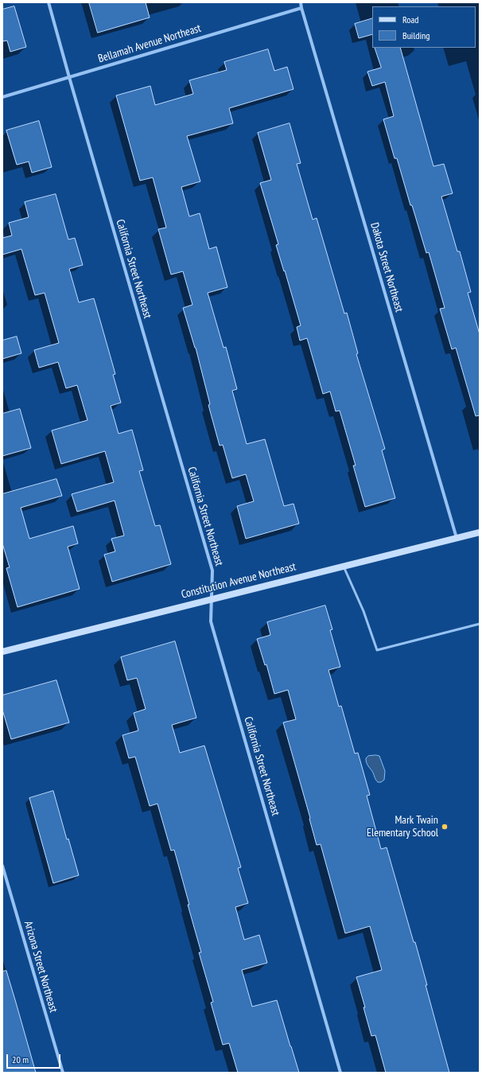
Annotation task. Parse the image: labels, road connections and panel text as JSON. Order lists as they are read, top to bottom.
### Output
{
  "streets": {
    "street": [
      "Bellamah Avenue Northeast",
      "Dakota Street Northeast",
      "California Street Northeast",
      "Constitution Avenue Northeast",
      "Arizona Street Northeast"
    ]
  },
  "crossings": [
    ["Bellamah Avenue Northeast", "Dakota Street Northeast"],
    ["Bellamah Avenue Northeast", "California Street Northeast"],
    ["Dakota Street Northeast", "Constitution Avenue Northeast"],
    ["California Street Northeast", "Constitution Avenue Northeast"]
  ],
  "places": ["Mark Twain Elementary School"],
  "legend": ["Road", "Building"],
  "scale_bar": "20 m"
}
